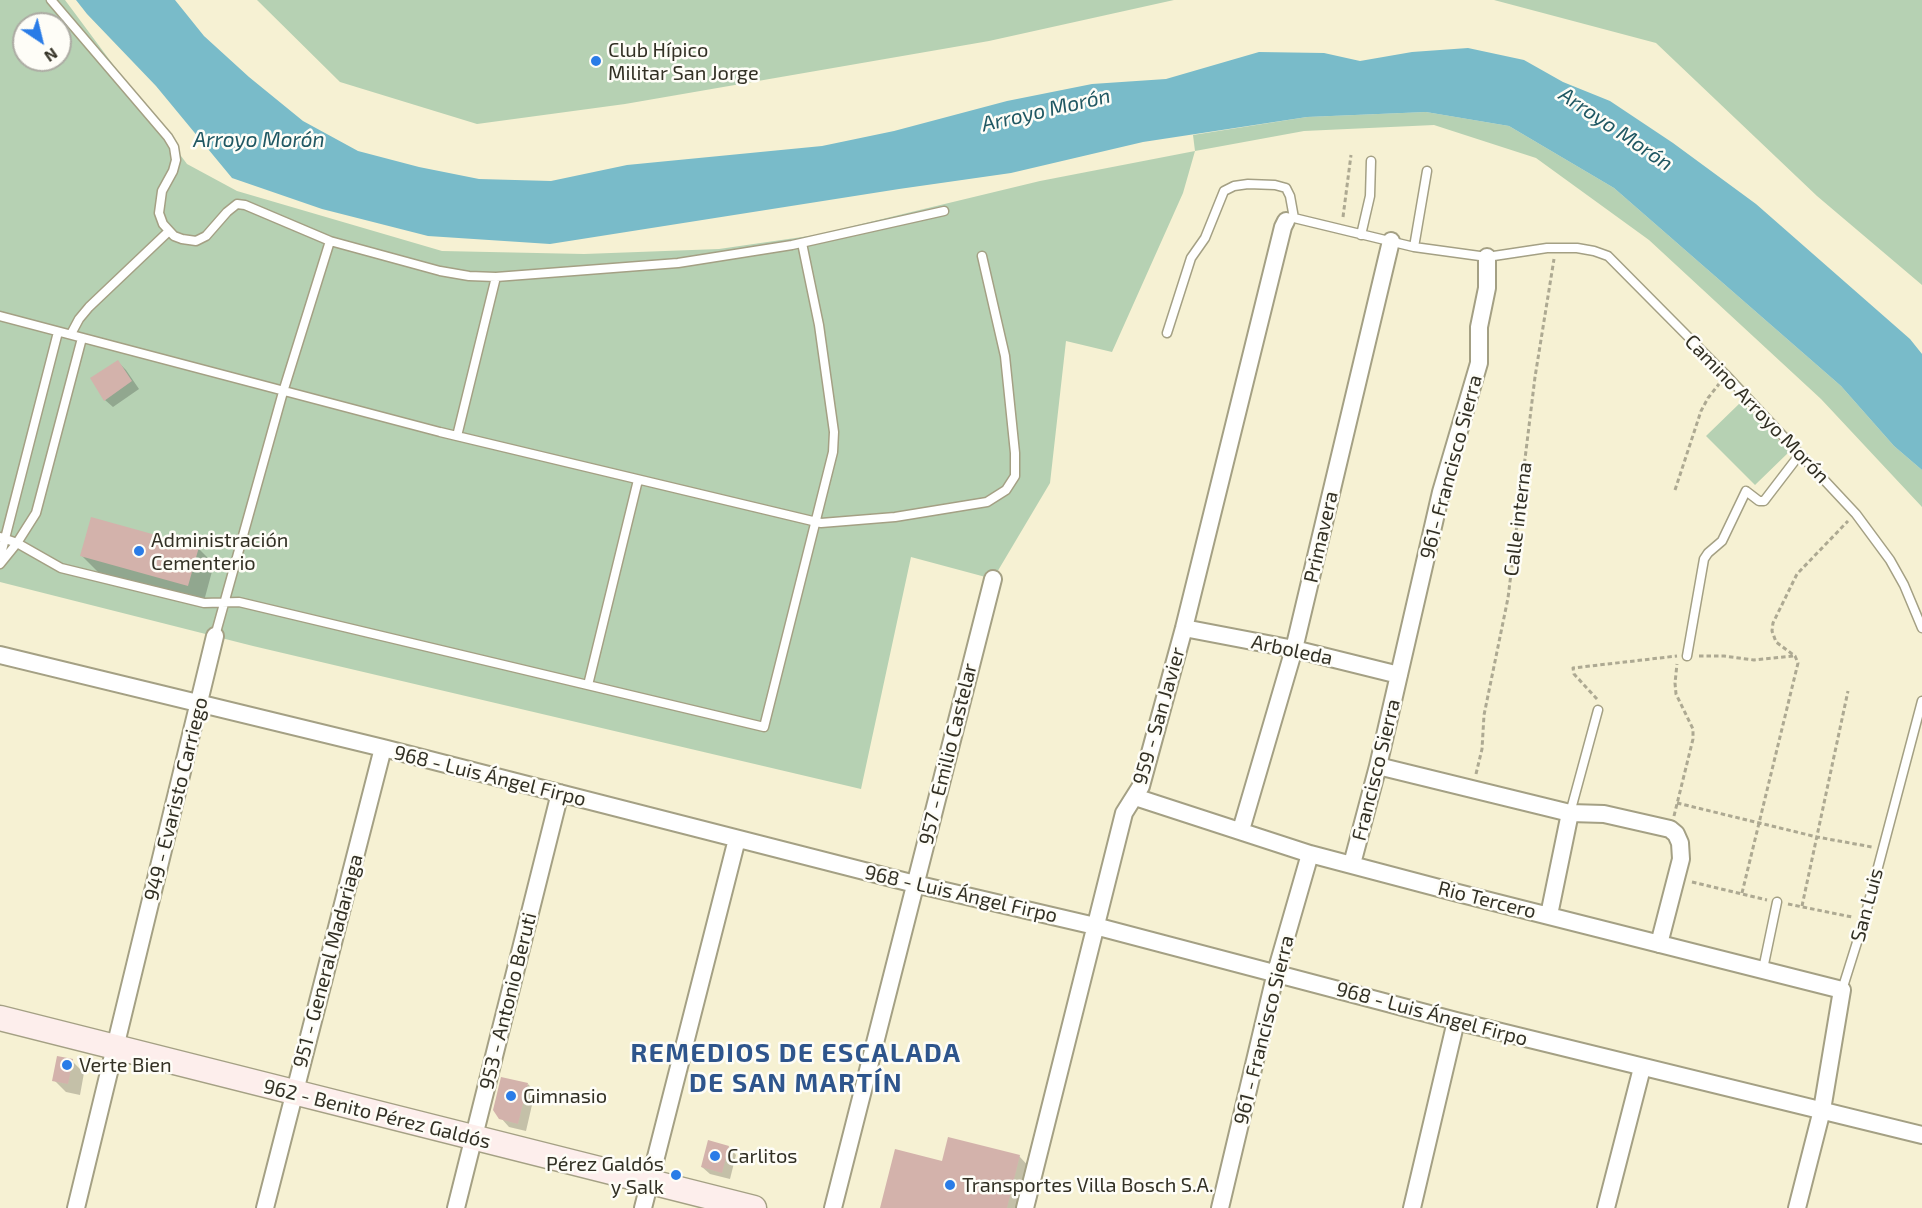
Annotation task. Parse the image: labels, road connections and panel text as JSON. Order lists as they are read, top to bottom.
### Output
{
  "streets": {
    "main road": ["962 - Benito Pérez Galdós"],
    "street": [
      "961- Francisco Sierra",
      "Primavera",
      "Arboleda",
      "959 - San Javier",
      "957 - Emilio Castelar",
      "Francisco Sierra",
      "968 - Luis Ángel Firpo",
      "949 - Evaristo Carriego",
      "Rio Tercero",
      "San Luis",
      "951 - General Madariaga",
      "953 - Antonio Beruti",
      "961 - Francisco Sierra"
    ],
    "lane": ["Camino Arroyo Morón"],
    "path": ["Calle interna"]
  },
  "crossings": [
    ["Camino Arroyo Morón", "Calle interna"],
    ["961- Francisco Sierra", "Arboleda"],
    ["961- Francisco Sierra", "Francisco Sierra"],
    ["Primavera", "Arboleda"],
    ["Primavera", "Rio Tercero"],
    ["Arboleda", "959 - San Javier"],
    ["Arboleda", "Francisco Sierra"],
    ["959 - San Javier", "968 - Luis Ángel Firpo"],
    ["959 - San Javier", "Rio Tercero"],
    ["957 - Emilio Castelar", "968 - Luis Ángel Firpo"],
    ["Francisco Sierra", "Rio Tercero"],
    ["968 - Luis Ángel Firpo", "949 - Evaristo Carriego"],
    ["968 - Luis Ángel Firpo", "San Luis"],
    ["968 - Luis Ángel Firpo", "951 - General Madariaga"],
    ["968 - Luis Ángel Firpo", "953 - Antonio Beruti"],
    ["968 - Luis Ángel Firpo", "961 - Francisco Sierra"],
    ["949 - Evaristo Carriego", "962 - Benito Pérez Galdós"],
    ["Rio Tercero", "San Luis"],
    ["Rio Tercero", "961 - Francisco Sierra"],
    ["951 - General Madariaga", "962 - Benito Pérez Galdós"],
    ["953 - Antonio Beruti", "962 - Benito Pérez Galdós"]
  ],
  "districts": ["REMEDIOS DE ESCALADA DE SAN MARTÍN"],
  "water": ["Arroyo Morón"],
  "places": [
    "Club Hípico Militar San Jorge",
    "Administración Cementerio",
    "Verte Bien",
    "Gimnasio",
    "Carlitos",
    "Pérez Galdós y Salk",
    "Transportes Villa Bosch S.A."
  ],
  "north": "bottom right"
}
